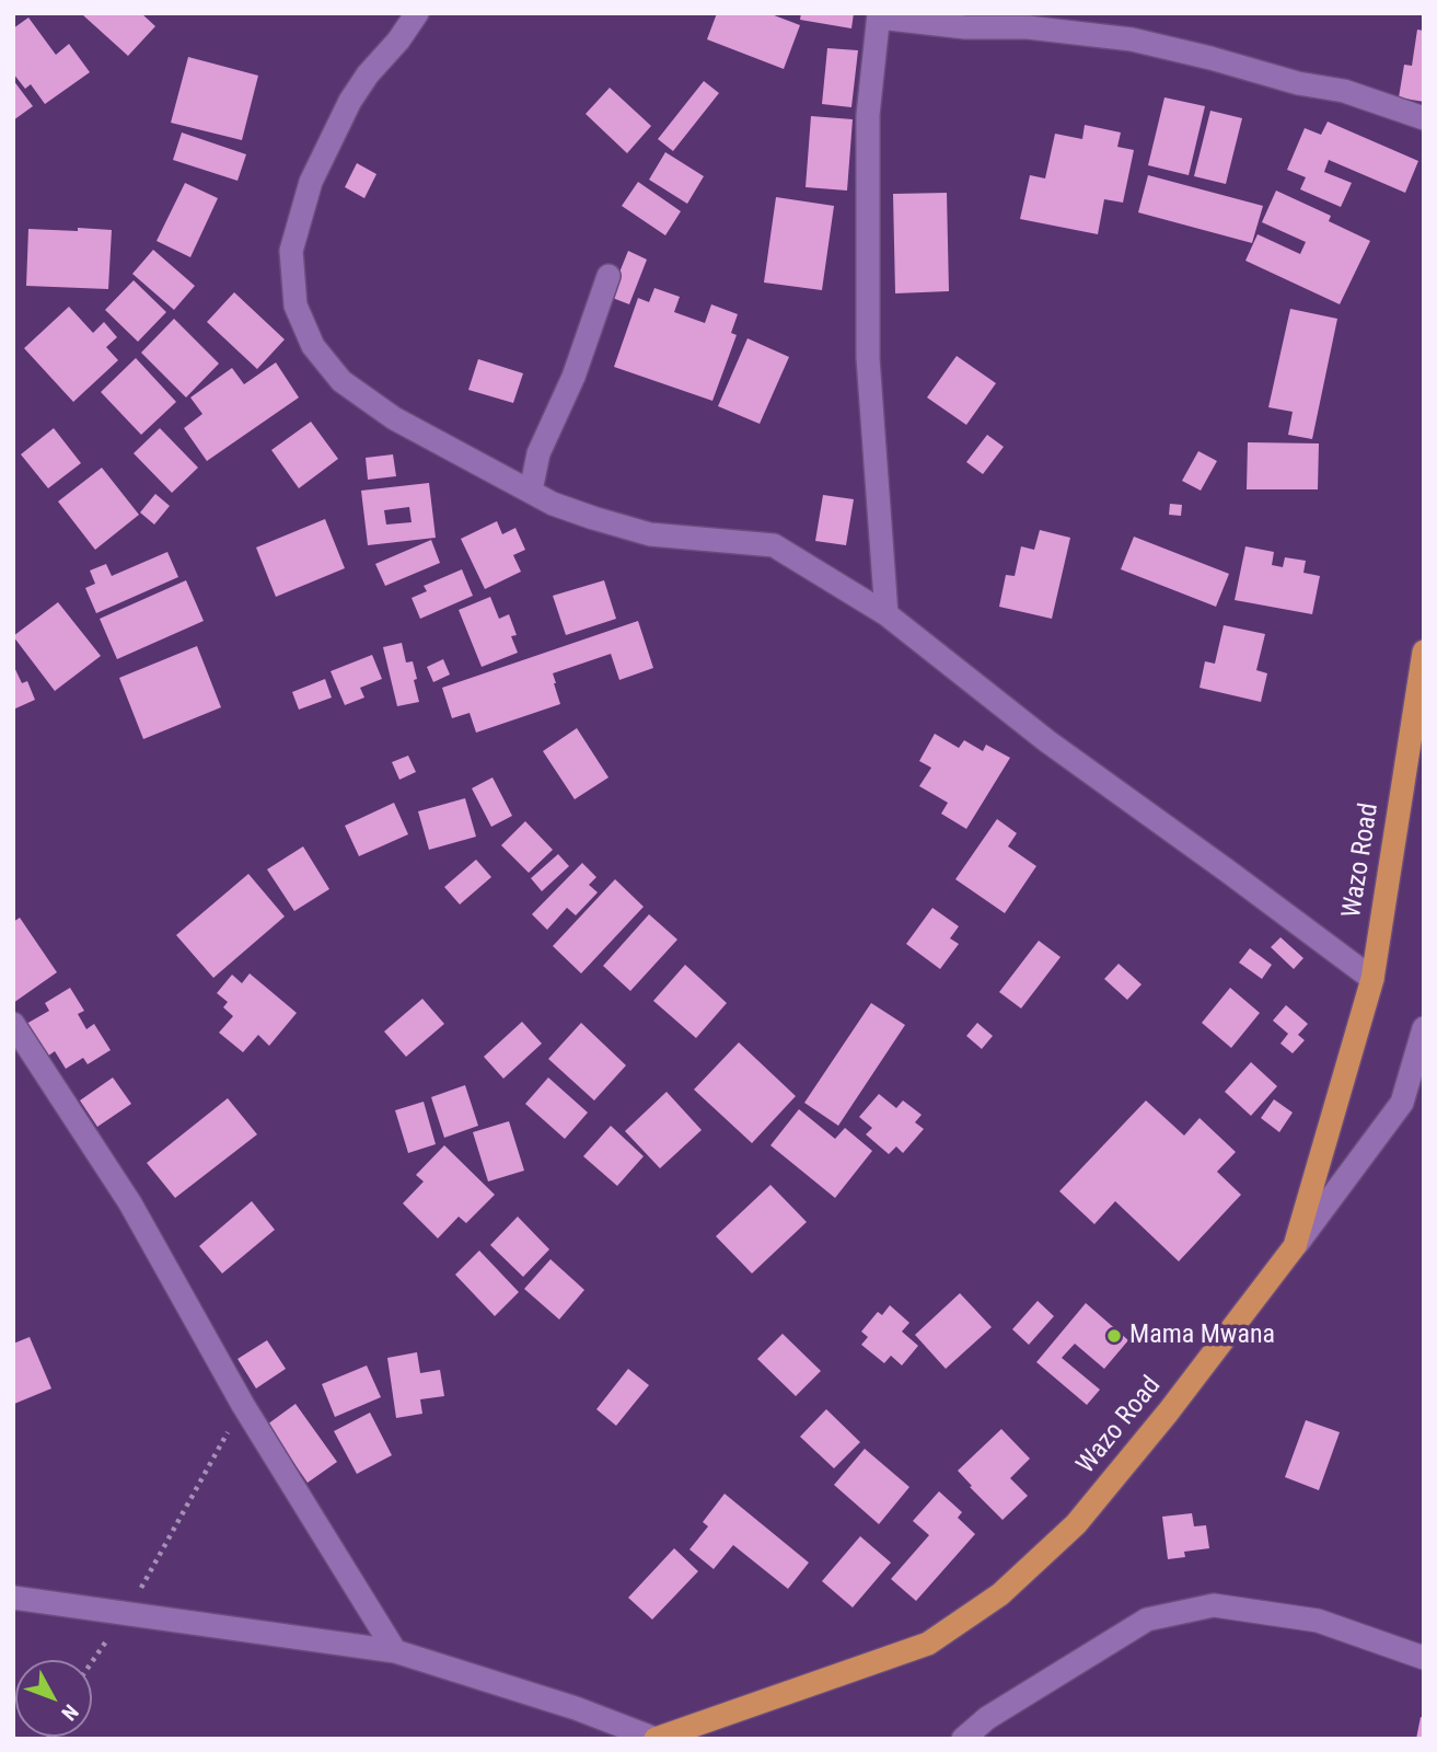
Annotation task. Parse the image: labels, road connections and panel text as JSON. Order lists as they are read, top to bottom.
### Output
{
  "streets": {
    "main road": ["Wazo Road"]
  },
  "places": ["Mama Mwana"],
  "north": "bottom right"
}
